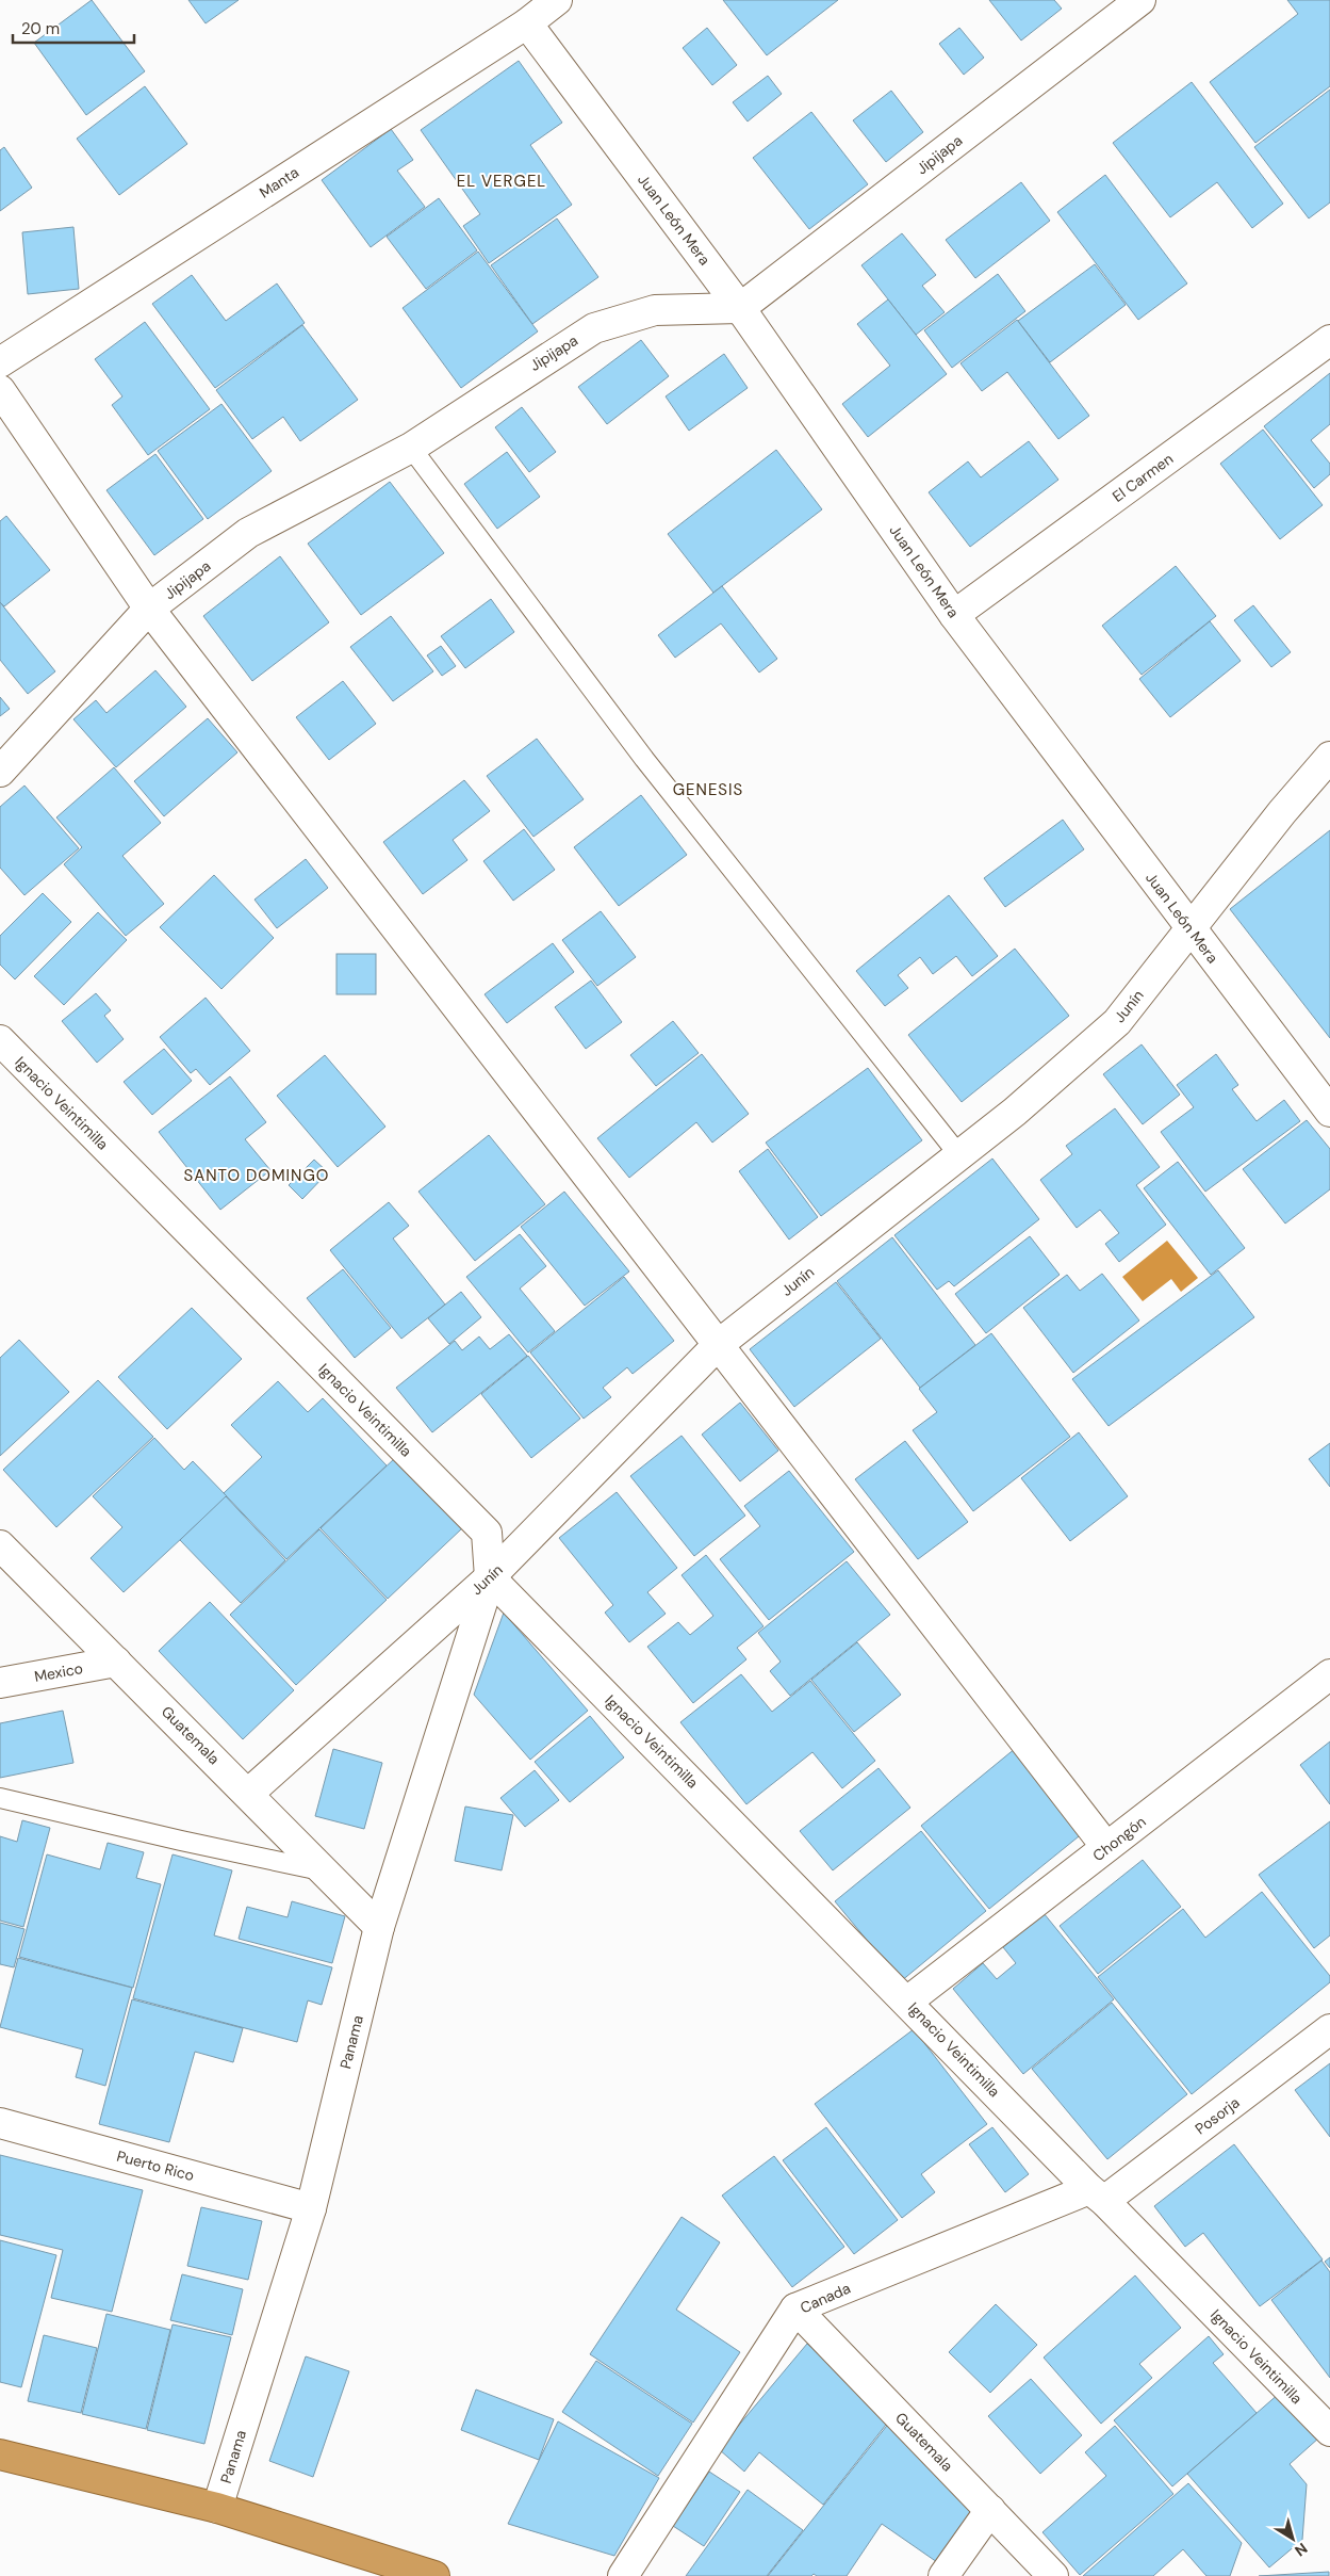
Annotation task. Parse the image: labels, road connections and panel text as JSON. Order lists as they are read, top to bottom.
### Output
{
  "streets": {
    "street": [
      "Jipijapa",
      "Manta",
      "Juan León Mera",
      "El Carmen",
      "Junín",
      "Ignacio Veintimilla",
      "Mexico",
      "Guatemala",
      "Chongón",
      "Panama",
      "Posorja",
      "Puerto Rico",
      "Canada"
    ]
  },
  "crossings": [
    ["Jipijapa", "Juan León Mera"],
    ["Manta", "Juan León Mera"],
    ["Juan León Mera", "El Carmen"],
    ["Juan León Mera", "Junín"],
    ["Junín", "Ignacio Veintimilla"],
    ["Junín", "Guatemala"],
    ["Junín", "Panama"],
    ["Ignacio Veintimilla", "Chongón"],
    ["Ignacio Veintimilla", "Panama"],
    ["Ignacio Veintimilla", "Posorja"],
    ["Ignacio Veintimilla", "Canada"],
    ["Mexico", "Guatemala"],
    ["Guatemala", "Panama"],
    ["Guatemala", "Canada"],
    ["Panama", "Puerto Rico"],
    ["Posorja", "Canada"]
  ],
  "districts": ["EL VERGEL", "GENESIS", "SANTO DOMINGO"],
  "scale_bar": "20 m",
  "north": "bottom right"
}
